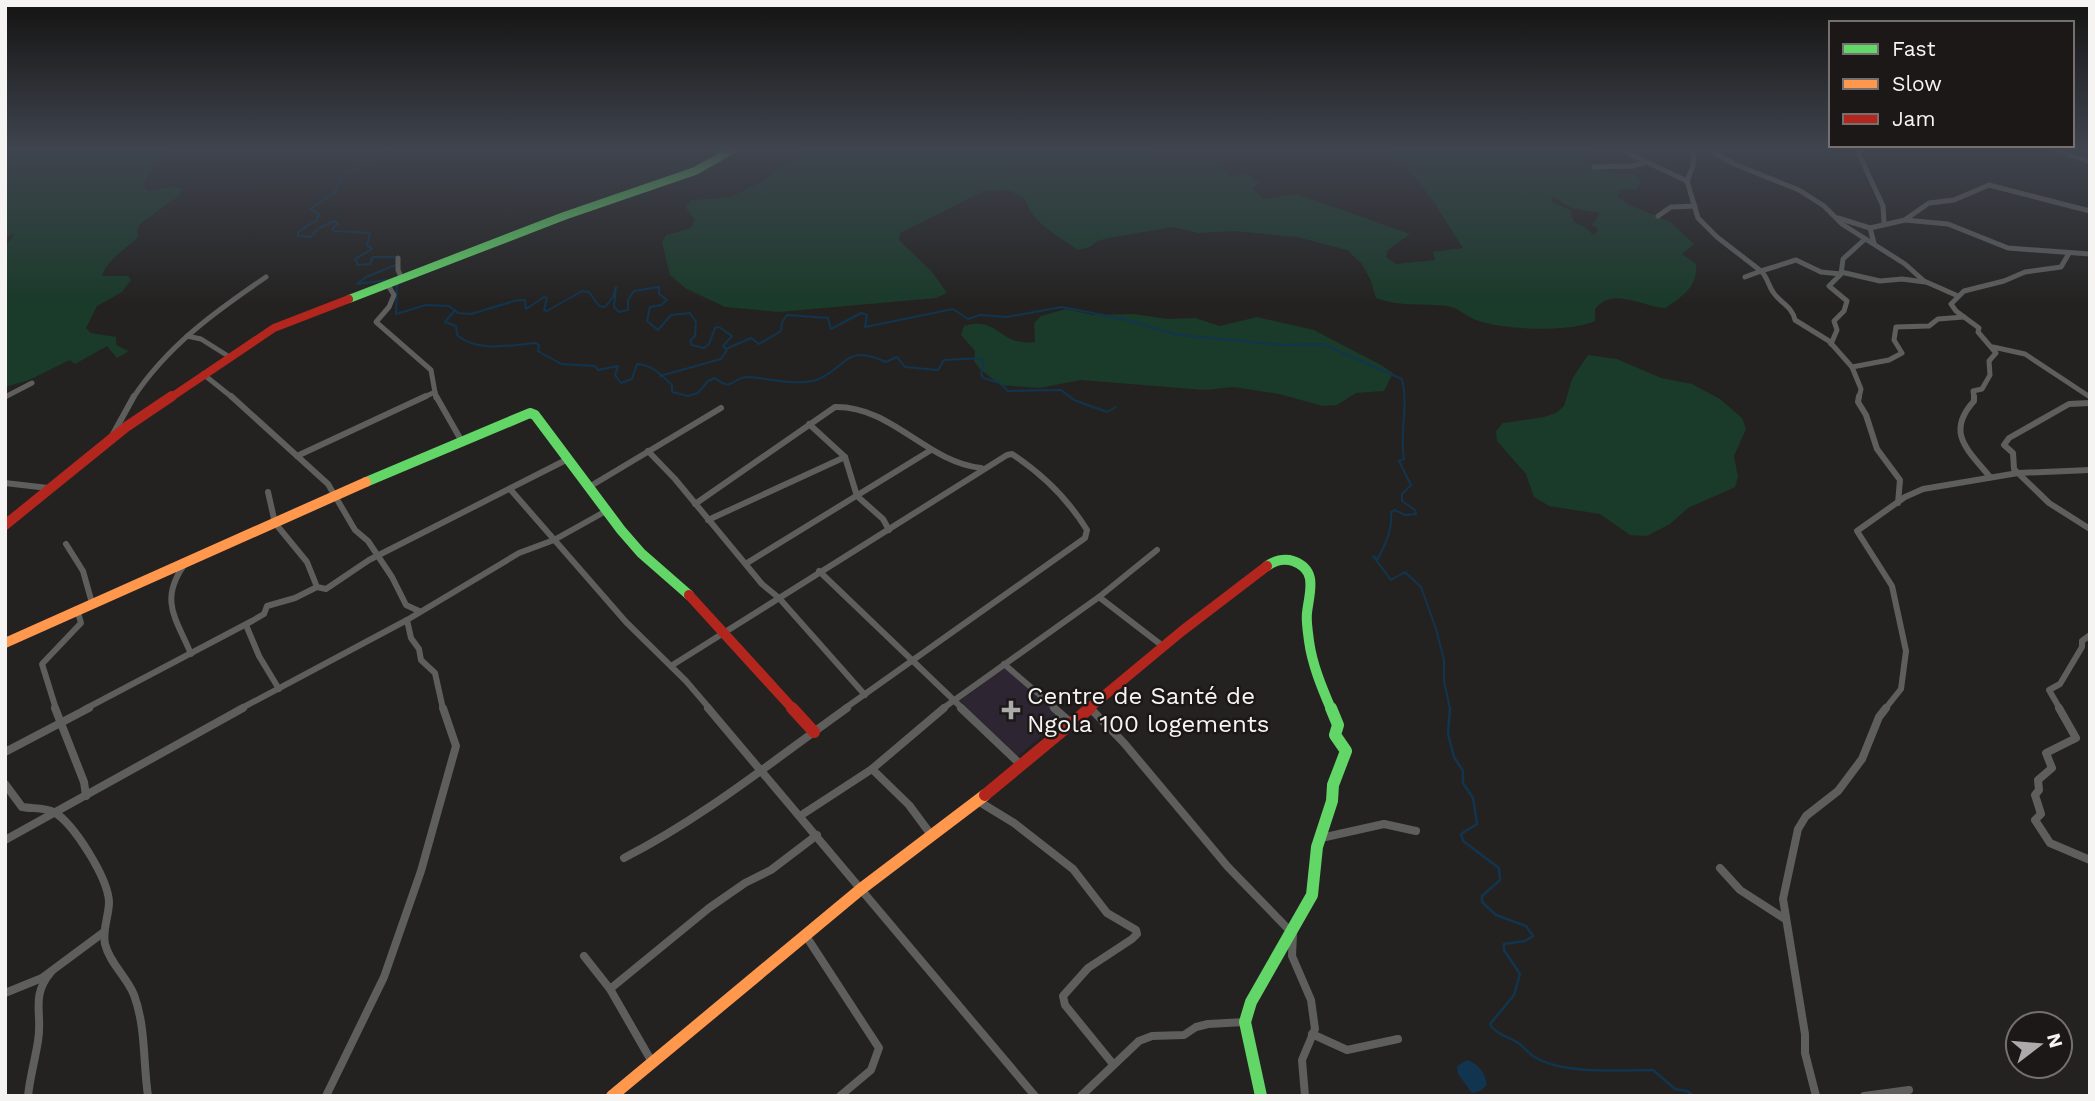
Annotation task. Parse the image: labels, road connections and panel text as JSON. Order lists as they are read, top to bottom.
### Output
{
  "places": {
    "health": ["Centre de Santé de Ngola 100 logements"]
  },
  "legend": ["Fast", "Slow", "Jam"],
  "north": "right"
}
